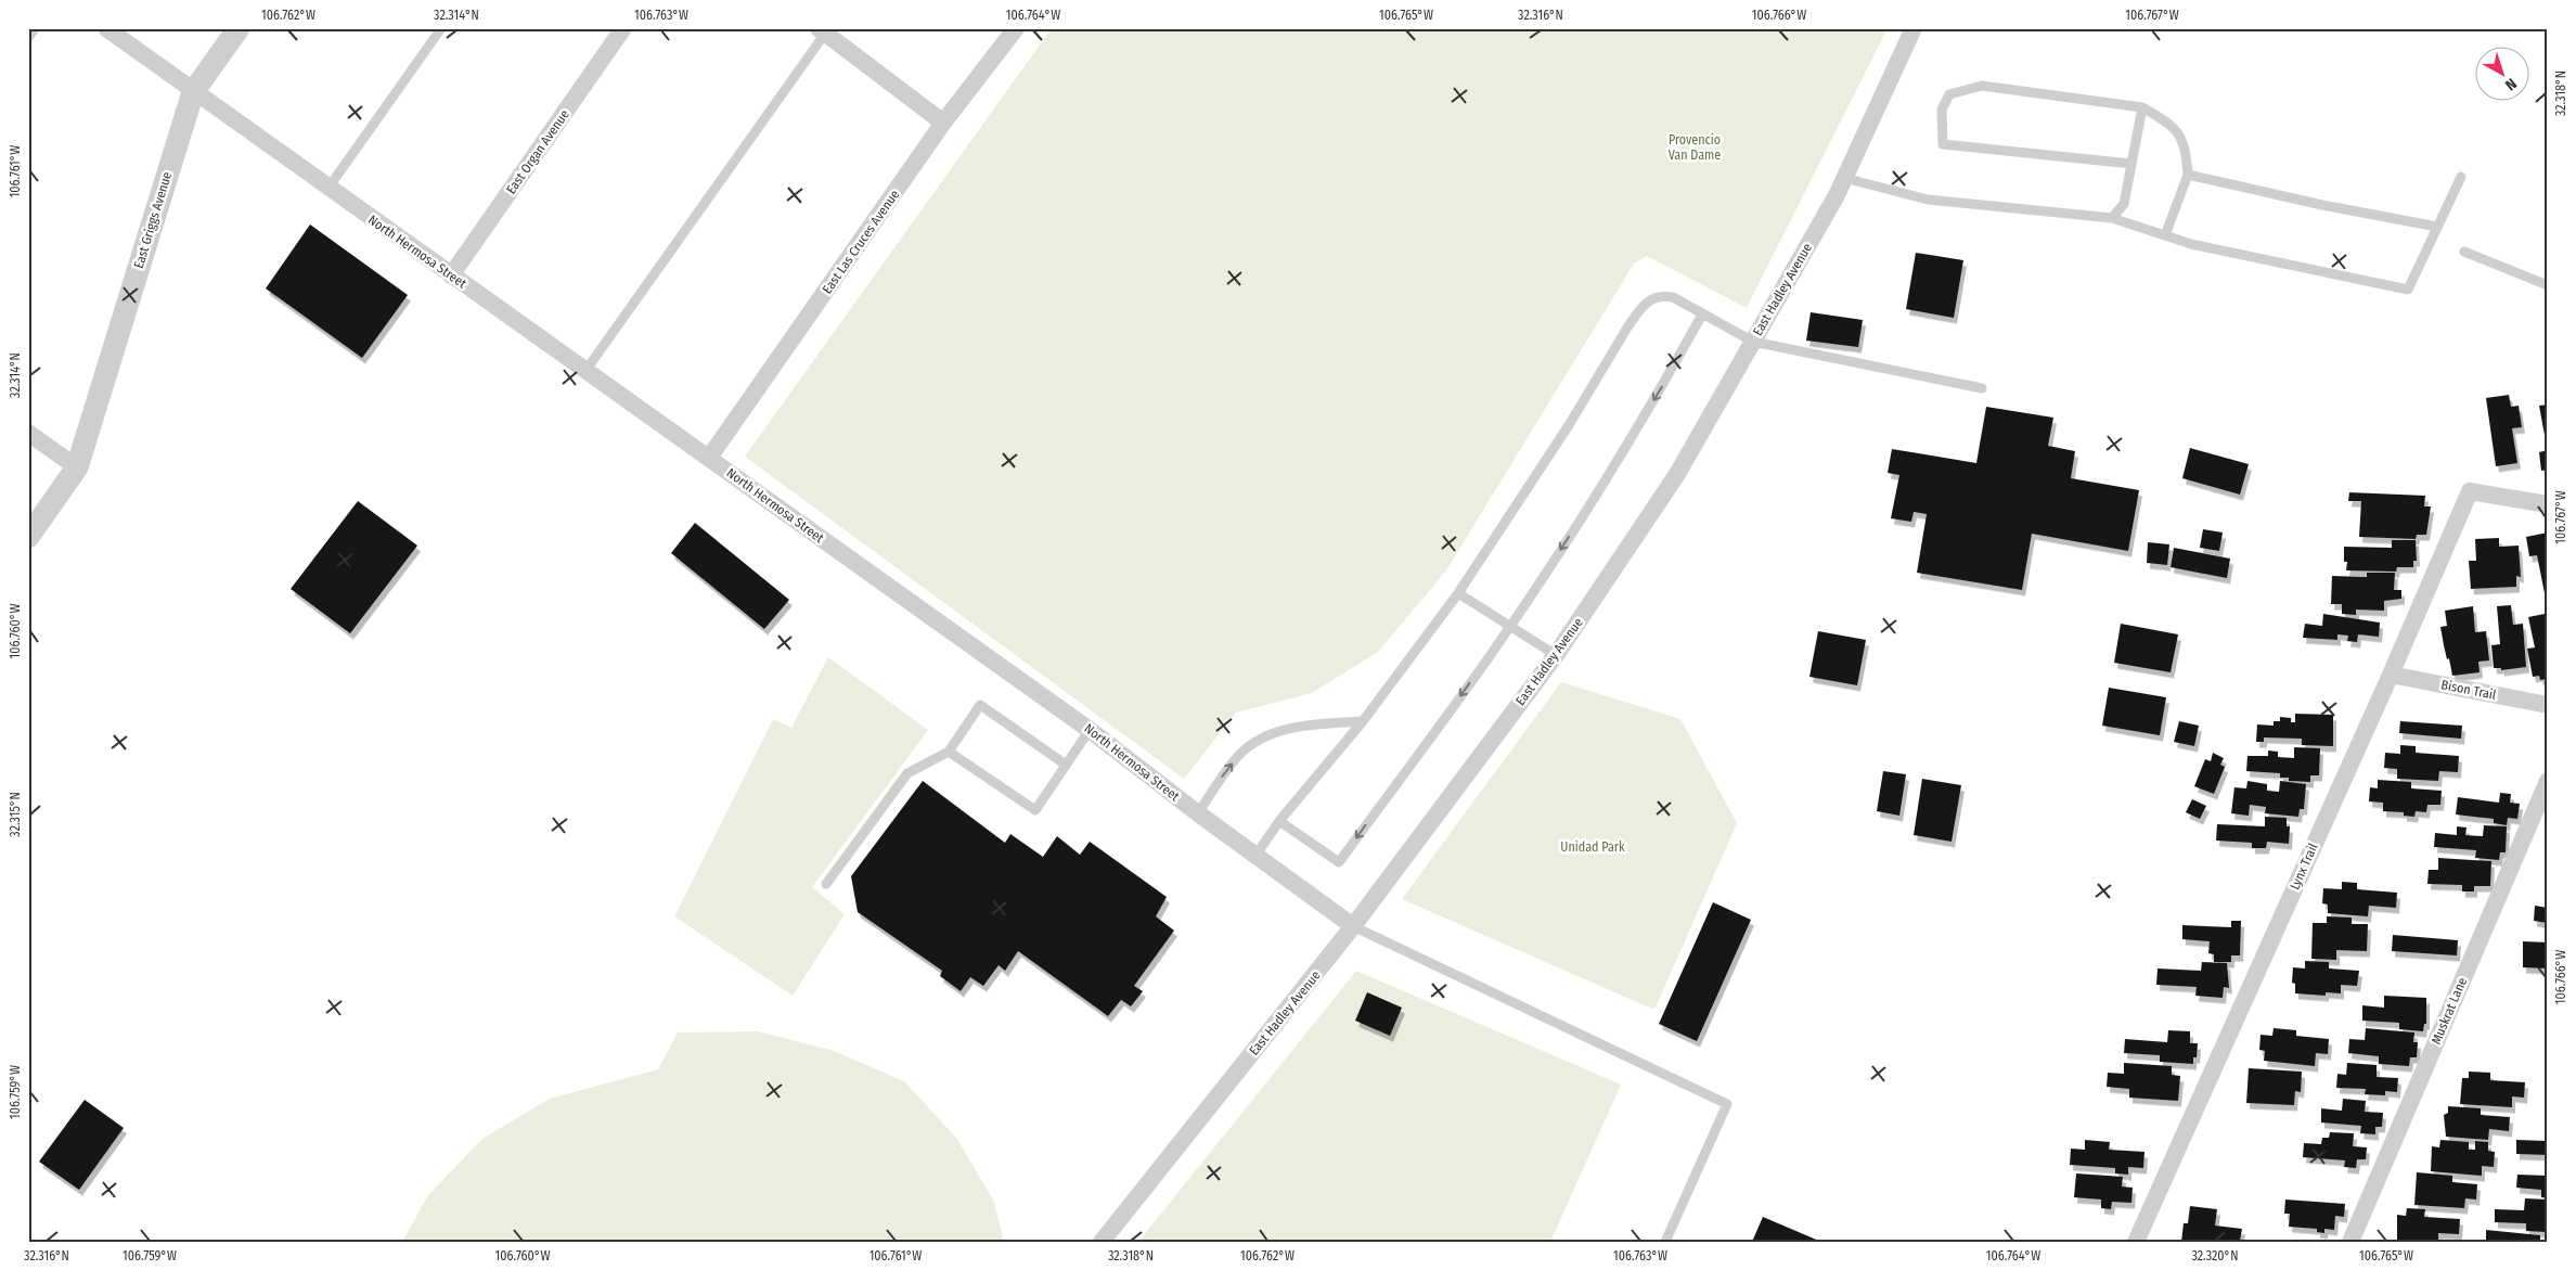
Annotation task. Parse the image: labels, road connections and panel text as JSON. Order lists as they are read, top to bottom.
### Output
{
  "streets": {
    "street": [
      "East Organ Avenue",
      "East Griggs Avenue",
      "East Las Cruces Avenue",
      "North Hermosa Street",
      "East Hadley Avenue",
      "Bison Trail",
      "Lynx Trail",
      "Muskrat Lane"
    ]
  },
  "crossings": [
    ["East Organ Avenue", "North Hermosa Street"],
    ["East Griggs Avenue", "North Hermosa Street"],
    ["East Las Cruces Avenue", "North Hermosa Street"],
    ["North Hermosa Street", "East Hadley Avenue"],
    ["Bison Trail", "Lynx Trail"]
  ],
  "parks": ["Provencio Van Dame", "Unidad Park"],
  "north": "bottom right",
  "coordinates": [
    "106.762°W",
    "32.314°N",
    "106.763°W",
    "106.764°W",
    "106.765°W",
    "32.316°N",
    "106.766°W",
    "106.767°W",
    "32.318°N",
    "106.761°W",
    "106.760°W",
    "32.315°N",
    "106.759°W",
    "32.320°N"
  ]
}
